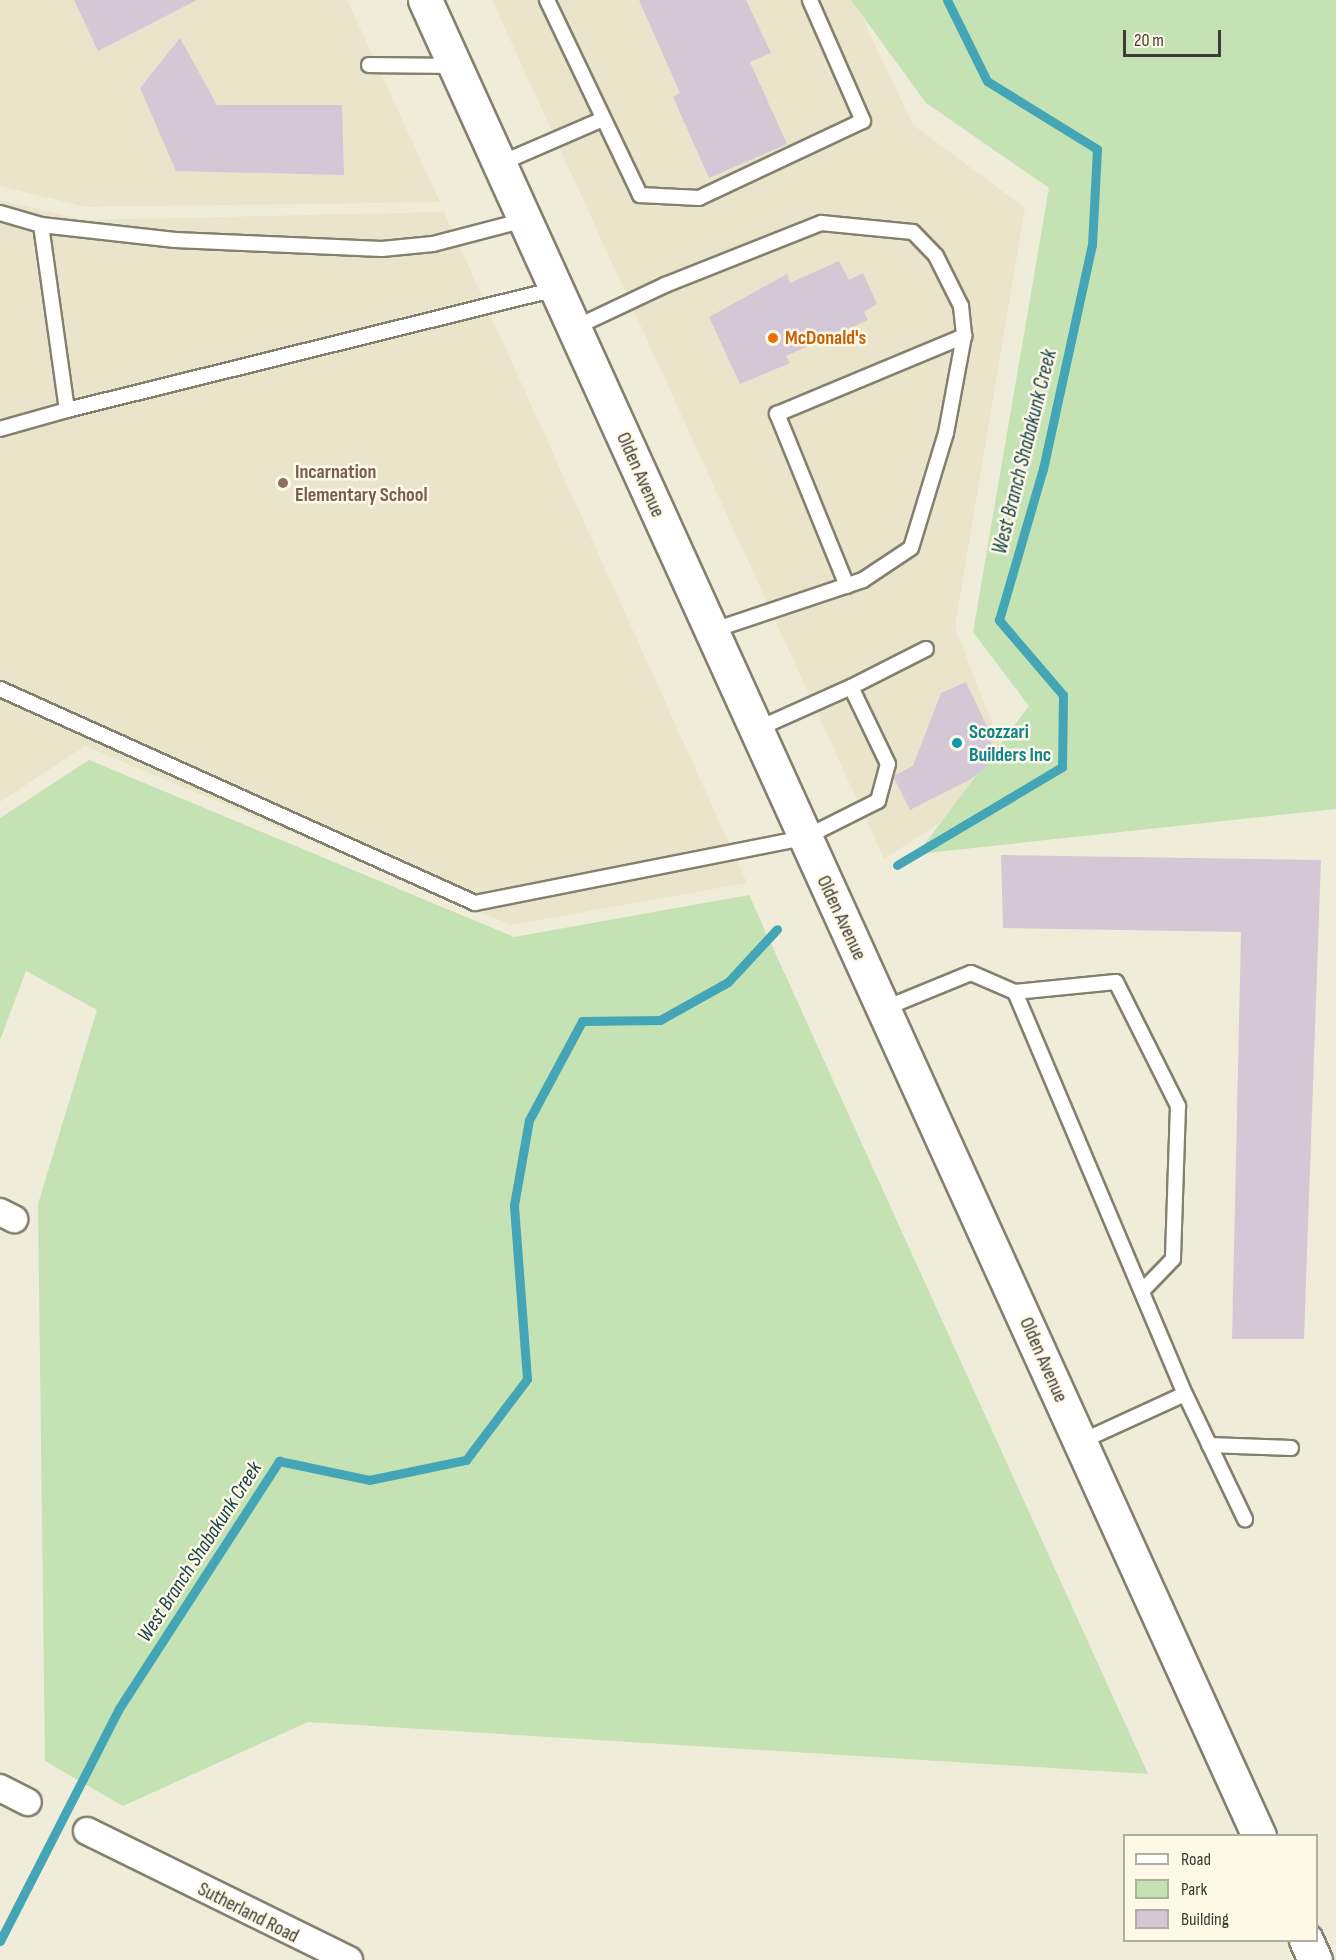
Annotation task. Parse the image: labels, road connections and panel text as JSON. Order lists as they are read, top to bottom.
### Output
{
  "streets": {
    "main road": ["Olden Avenue"],
    "street": ["Sutherland Road"]
  },
  "water": ["West Branch Shabakunk Creek"],
  "places": ["McDonald's", "Incarnation Elementary School", "Scozzari Builders Inc"],
  "legend": ["Road", "Park", "Building"],
  "scale_bar": "20 m"
}
